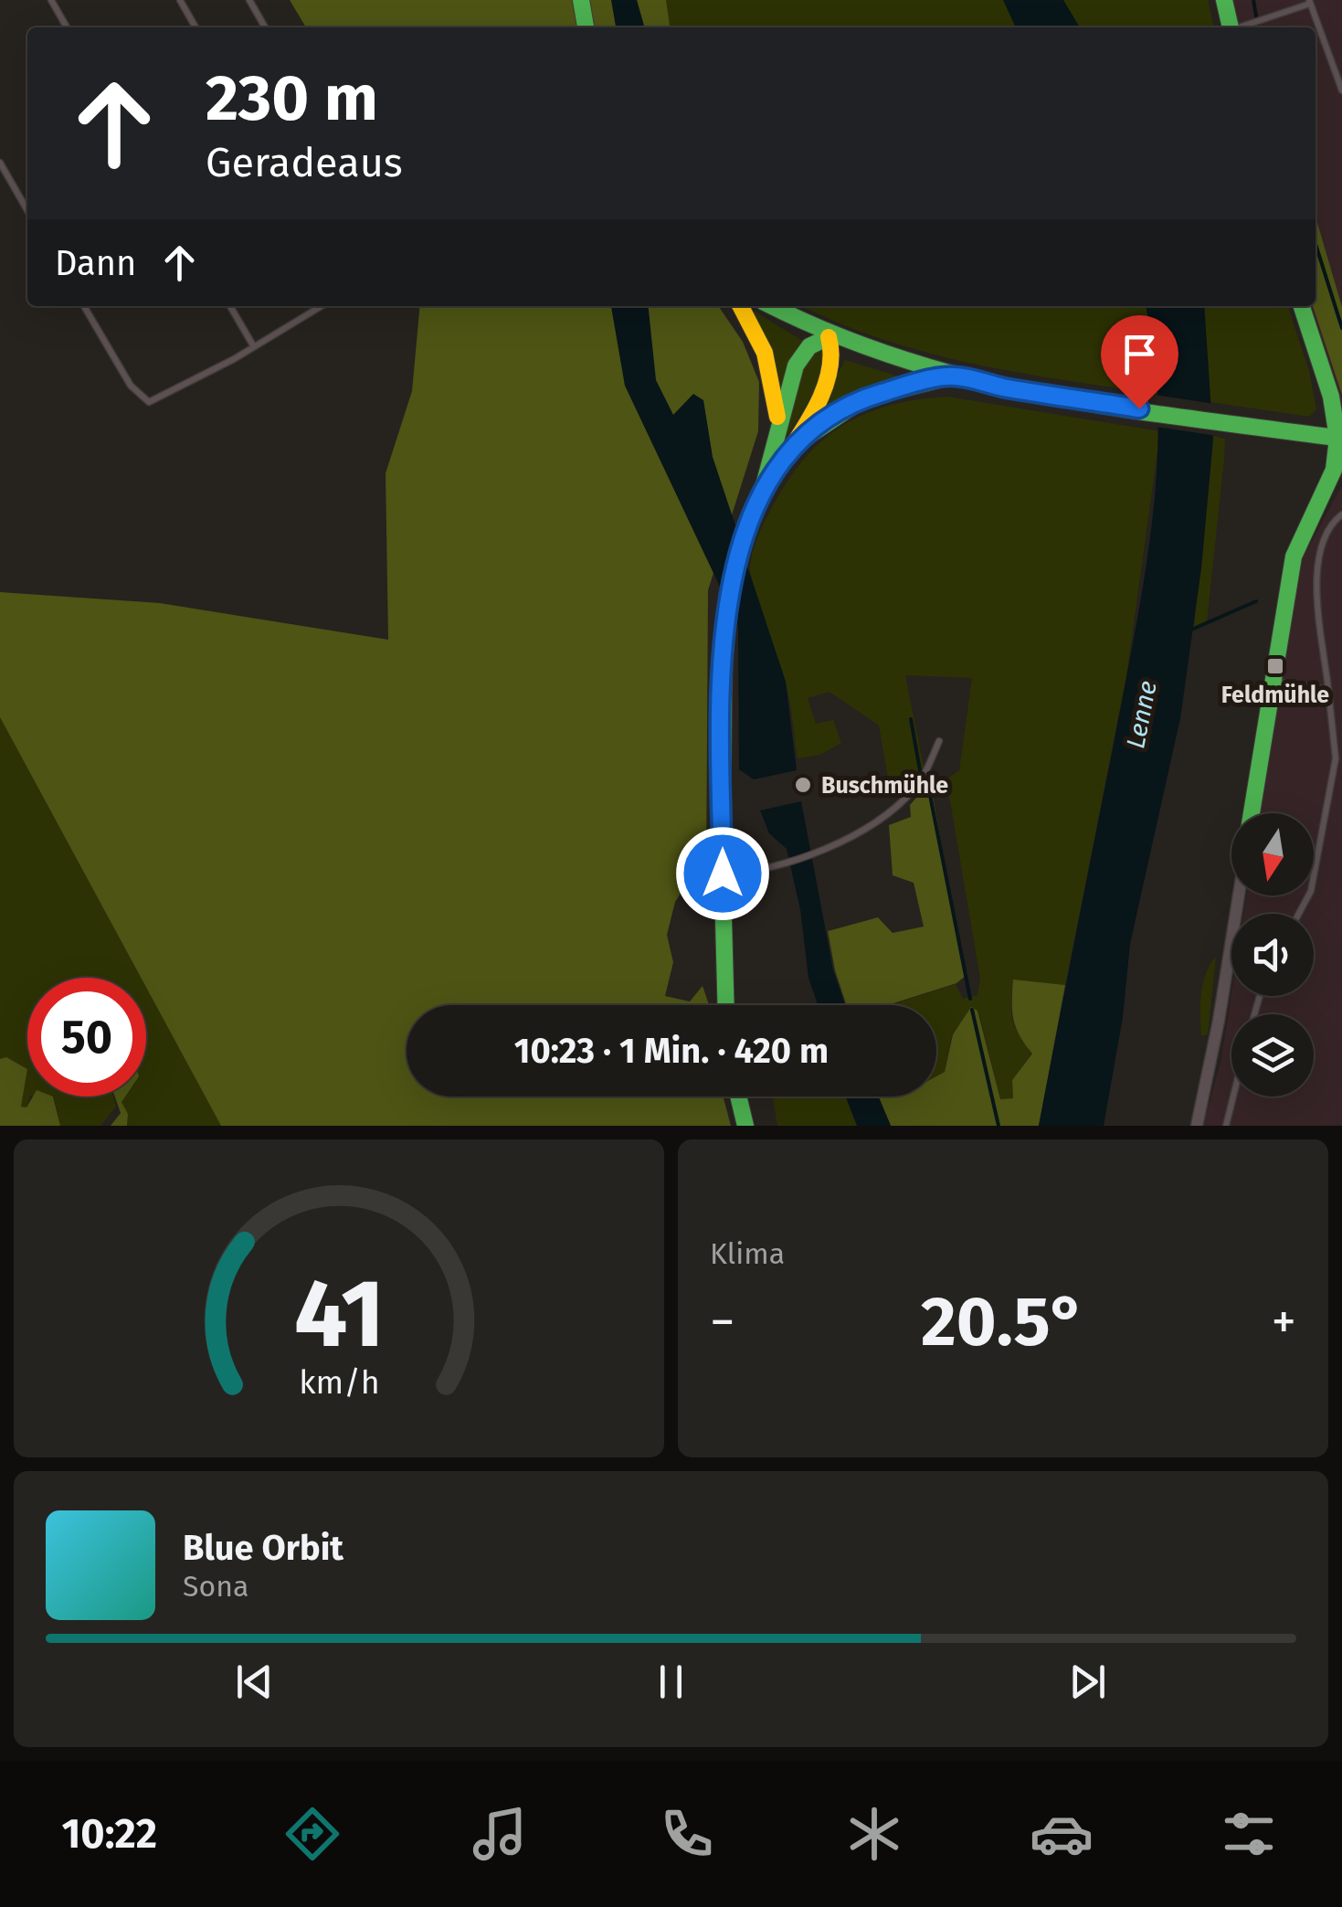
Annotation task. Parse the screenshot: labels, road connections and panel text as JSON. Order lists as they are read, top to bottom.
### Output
{
  "water": ["Lenne"],
  "places": {
    "transit": ["Feldmühle"],
    "other": ["Buschmühle"]
  },
  "north": "bottom",
  "page": {
    "turn": ["230 m", "Geradeaus"],
    "then": "Dann",
    "limit": "50",
    "trip": "10:23 · 1 Min. · 420 m",
    "tile": "Klima",
    "heat": ["−", "20.5°", "+"],
    "song": ["Blue Orbit", "Sona"],
    "tabs": "10:22",
    "gauge": ["41", "km/h"]
  }
}
